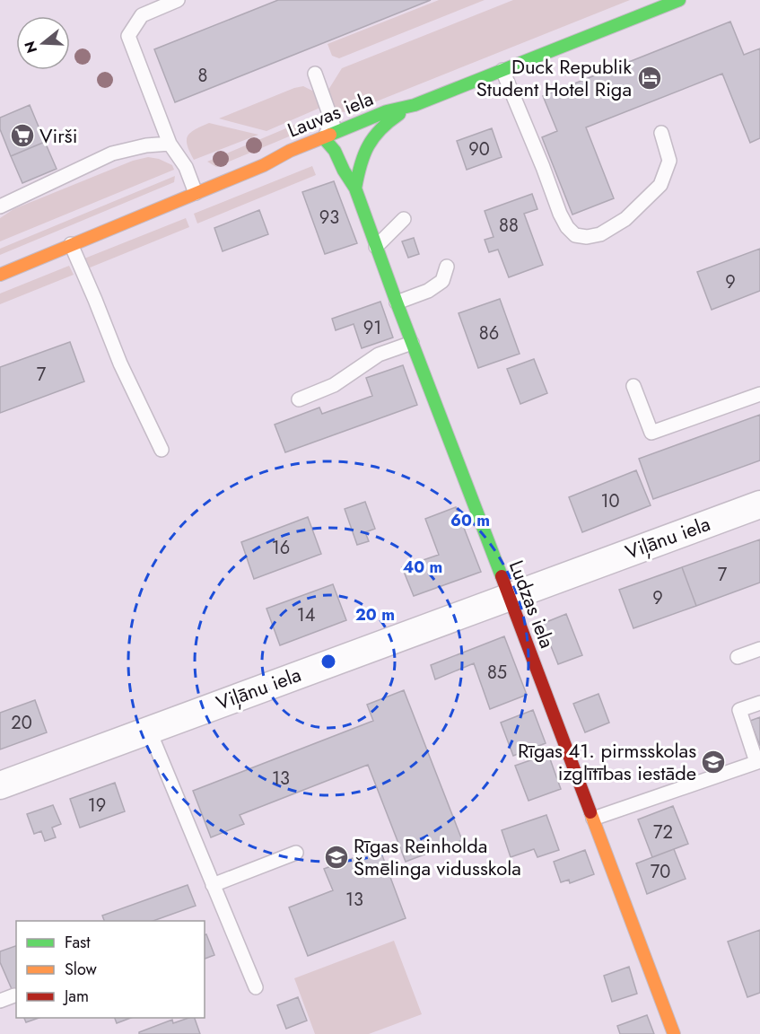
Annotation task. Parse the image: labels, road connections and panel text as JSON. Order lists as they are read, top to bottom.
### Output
{
  "streets": {
    "street": ["Lauvas iela", "Viļānu iela", "Ludzas iela"]
  },
  "crossings": [
    ["Lauvas iela", "Ludzas iela"],
    ["Viļānu iela", "Ludzas iela"]
  ],
  "places": {
    "hotel": ["Duck Republik Student Hotel Riga"],
    "supermarket": ["Virši"],
    "school or university": ["Rīgas 41. pirmsskolas izglītības iestāde", "Rīgas Reinholda Šmēlinga vidusskola"]
  },
  "house_numbers": [
    "8",
    "90",
    "93",
    "88",
    "9",
    "91",
    "86",
    "7",
    "10",
    "16",
    "7",
    "9",
    "14",
    "85",
    "20",
    "13",
    "19",
    "72",
    "70",
    "13"
  ],
  "legend": ["Fast", "Slow", "Jam"],
  "north": "left",
  "rings": ["60 m", "40 m", "20 m"]
}
